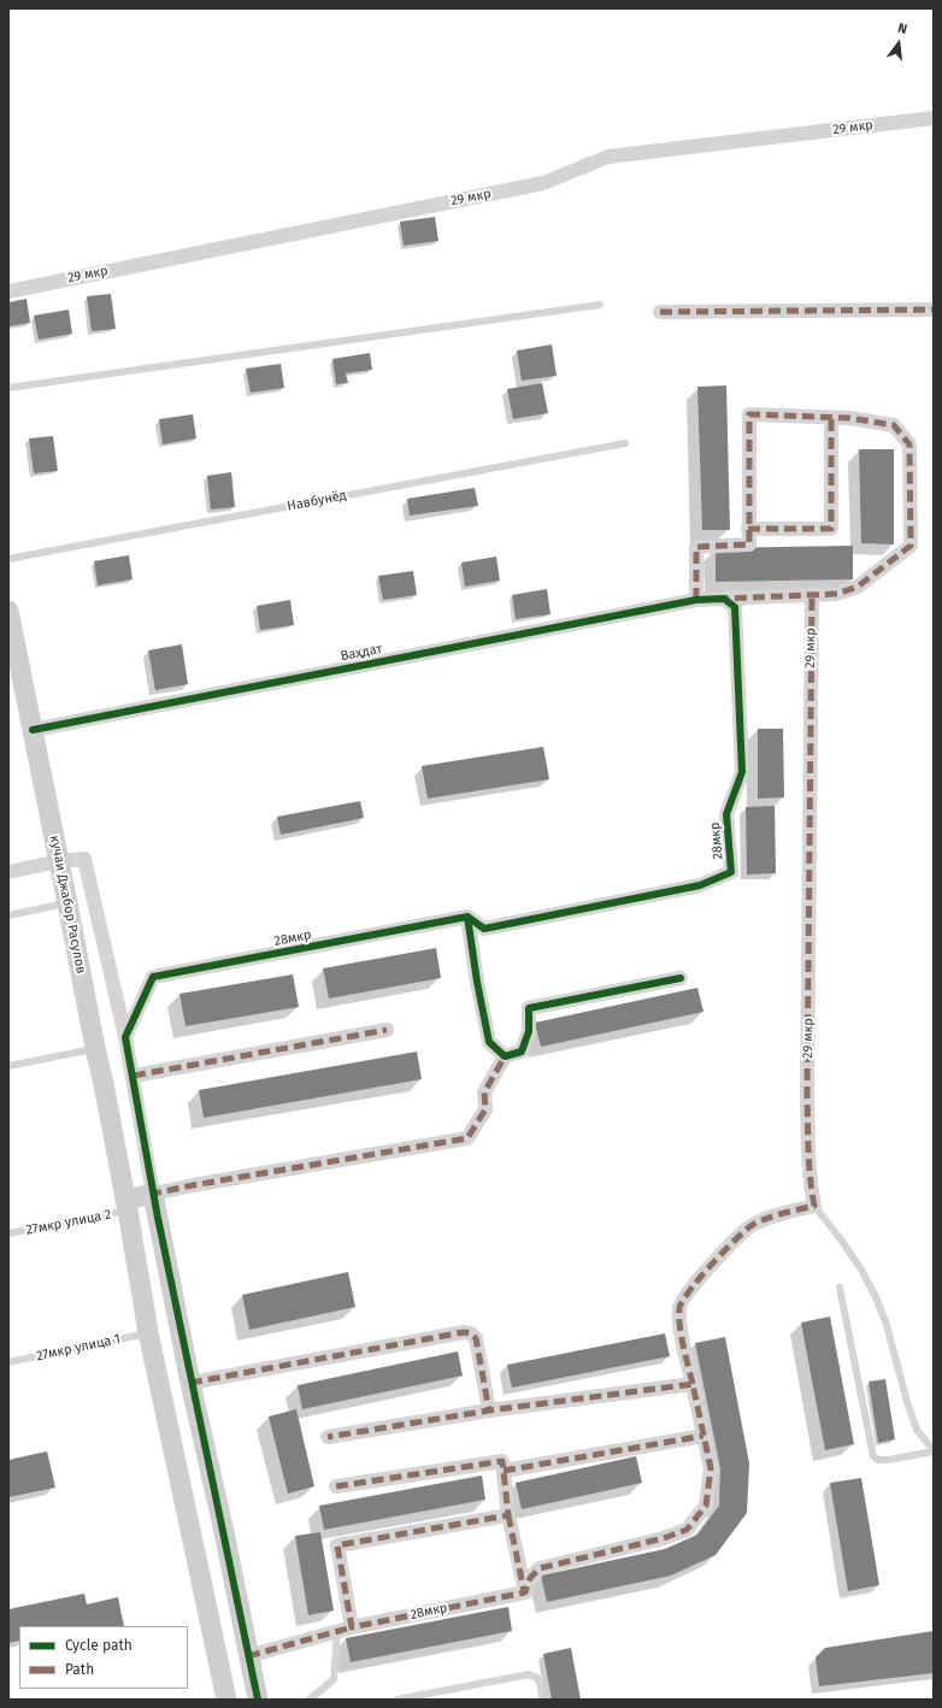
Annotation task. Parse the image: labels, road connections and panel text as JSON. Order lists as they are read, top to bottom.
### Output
{
  "streets": {
    "street": [
      "29 мкр",
      "Ваҳдат",
      "28мкр",
      "кучаи Джабор Расулов"
    ],
    "lane": ["Навбунёд", "27мкр улица 2", "27мкр улица 1"]
  },
  "crossings": [
    ["Ваҳдат", "кучаи Джабор Расулов"],
    ["кучаи Джабор Расулов", "27мкр улица 2"],
    ["кучаи Джабор Расулов", "27мкр улица 1"]
  ],
  "legend": ["Cycle path", "Path"],
  "north": "top"
}
